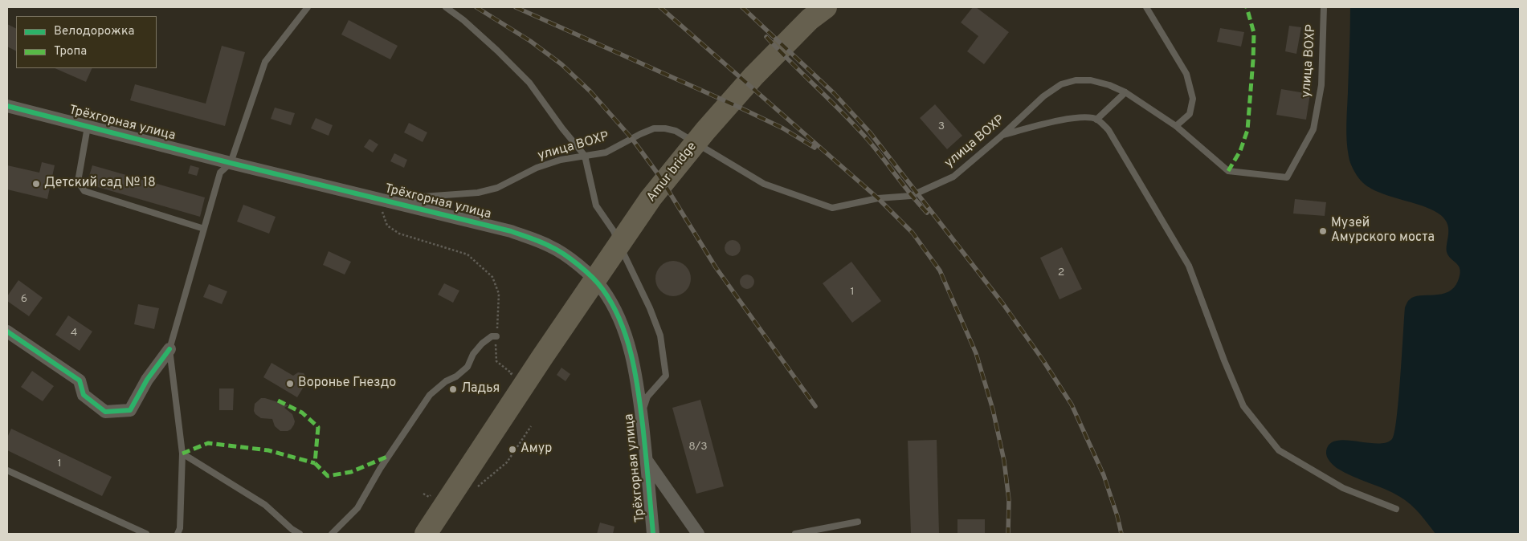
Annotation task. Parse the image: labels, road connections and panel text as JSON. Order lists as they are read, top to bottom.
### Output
{
  "streets": {
    "highway": ["Amur bridge"],
    "street": ["Трёхгорная улица"],
    "lane": ["улица ВОХР"]
  },
  "crossings": [
    ["улица ВОХР", "Трёхгорная улица"]
  ],
  "places": [
    "Детский сад № 18",
    "Музей Амурского моста",
    "Воронье Гнездо",
    "Ладья",
    "Амур"
  ],
  "house_numbers": [
    "3",
    "2",
    "1",
    "6",
    "4",
    "8/3",
    "1"
  ],
  "legend": ["Велодорожка", "Тропа"]
}
